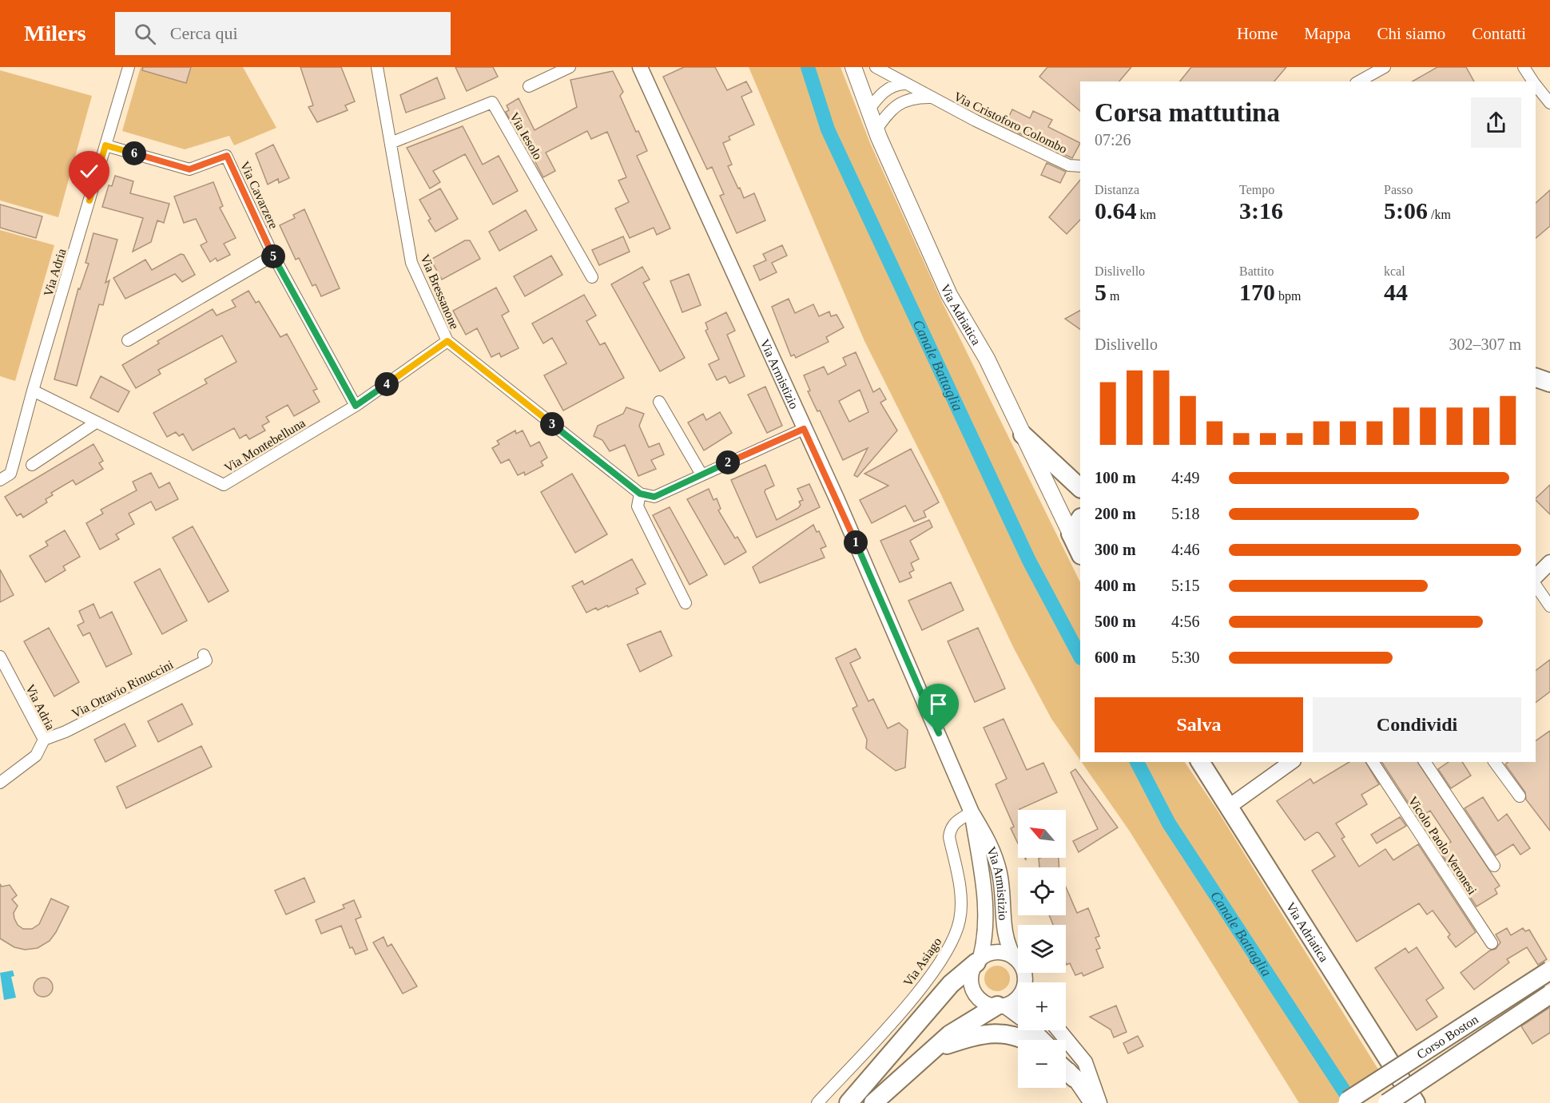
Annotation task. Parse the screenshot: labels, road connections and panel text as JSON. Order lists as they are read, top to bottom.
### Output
{
  "streets": {
    "main road": ["Via Adriatica", "Corso Boston"],
    "street": [
      "Via Cristoforo Colombo",
      "Via Iesolo",
      "Via Cavarzere",
      "Via Adria",
      "Via Bressanone",
      "Via Armistizio",
      "Via Montebelluna",
      "Via Ottavio Rinuccini",
      "Vicolo Paolo Veronesi",
      "Via Asiago"
    ]
  },
  "crossings": [
    ["Via Iesolo", "Via Bressanone"],
    ["Via Cavarzere", "Via Adria"],
    ["Via Cavarzere", "Via Montebelluna"],
    ["Via Adria", "Via Montebelluna"],
    ["Via Adria", "Via Ottavio Rinuccini"],
    ["Via Bressanone", "Via Montebelluna"],
    ["Via Armistizio", "Via Asiago"]
  ],
  "water": ["Canale Battaglia"],
  "north": "top left",
  "page": {
    "header": "Milers",
    "search": "Cerca qui",
    "nav": [
      "Home",
      "Mappa",
      "Chi siamo",
      "Contatti"
    ],
    "heading": ["Corsa mattutina", "07:26"],
    "pins": [
      "6",
      "5",
      "4",
      "3",
      "2",
      "1"
    ],
    "stats": [
      ["Distanza", "0.64 km"],
      ["Tempo", "3:16"],
      ["Passo", "5:06 /km"],
      ["Dislivello", "5 m"],
      ["Battito", "170 bpm"],
      ["kcal", "44"]
    ],
    "chart": ["Dislivello", "302–307 m"],
    "list": [
      {
        "name": "100 m",
        "note": "4:49"
      },
      {
        "name": "200 m",
        "note": "5:18"
      },
      {
        "name": "300 m",
        "note": "4:46"
      },
      {
        "name": "400 m",
        "note": "5:15"
      },
      {
        "name": "500 m",
        "note": "4:56"
      },
      {
        "name": "600 m",
        "note": "5:30"
      }
    ],
    "buttons": ["Salva", "Condividi"],
    "map_buttons": ["+", "−"]
  }
}
